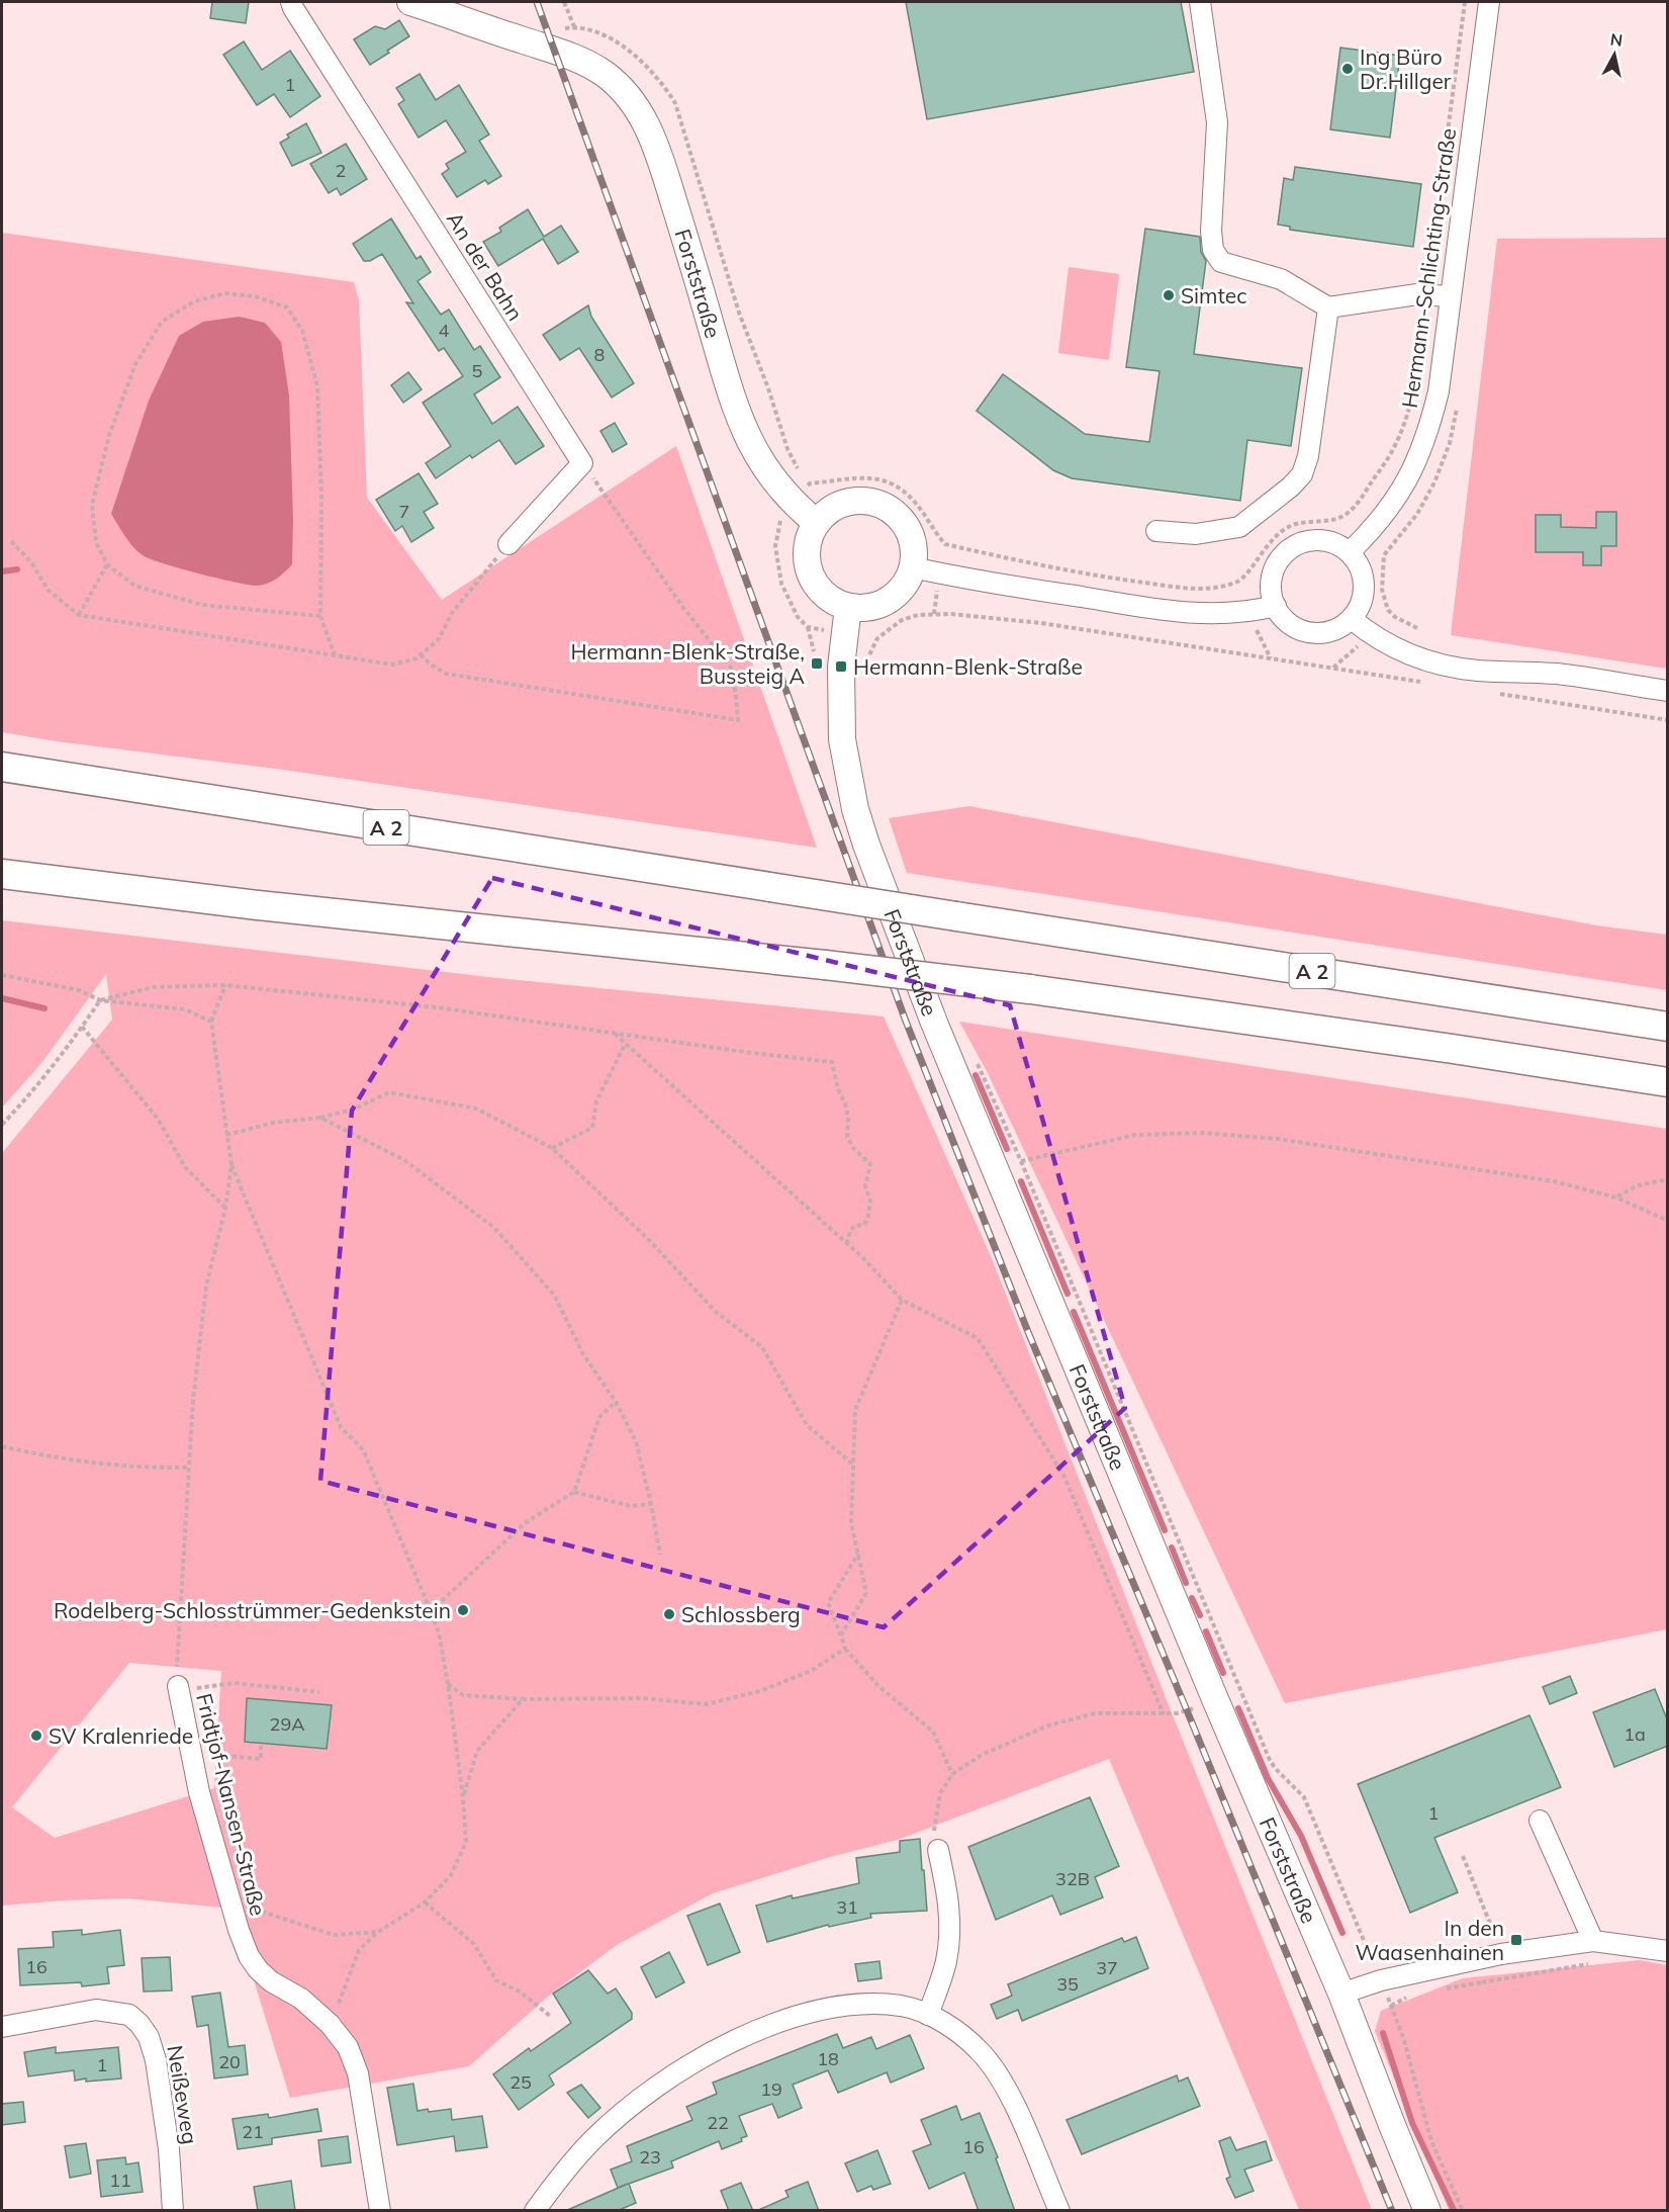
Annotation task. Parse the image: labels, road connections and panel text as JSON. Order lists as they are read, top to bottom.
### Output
{
  "streets": {
    "highway": ["A 2"],
    "main road": ["Forststraße"],
    "street": [
      "An der Bahn",
      "Hermann-Schlichting-Straße",
      "Fridtjof-Nansen-Straße",
      "Neißeweg"
    ]
  },
  "places": {
    "other": [
      "Ing Büro Dr.Hillger",
      "Simtec",
      "Rodelberg-Schlosstrümmer-Gedenkstein",
      "Schlossberg",
      "SV Kralenriede"
    ],
    "transit": ["Hermann-Blenk-Straße, Bussteig A", "Hermann-Blenk-Straße", "In den Waasenhainen"]
  },
  "house_numbers": [
    "1",
    "2",
    "4",
    "8",
    "5",
    "7",
    "29A",
    "1a",
    "1",
    "32B",
    "31",
    "16",
    "37",
    "35",
    "18",
    "20",
    "1",
    "25",
    "19",
    "22",
    "21",
    "16",
    "23",
    "11"
  ],
  "north": "top"
}
